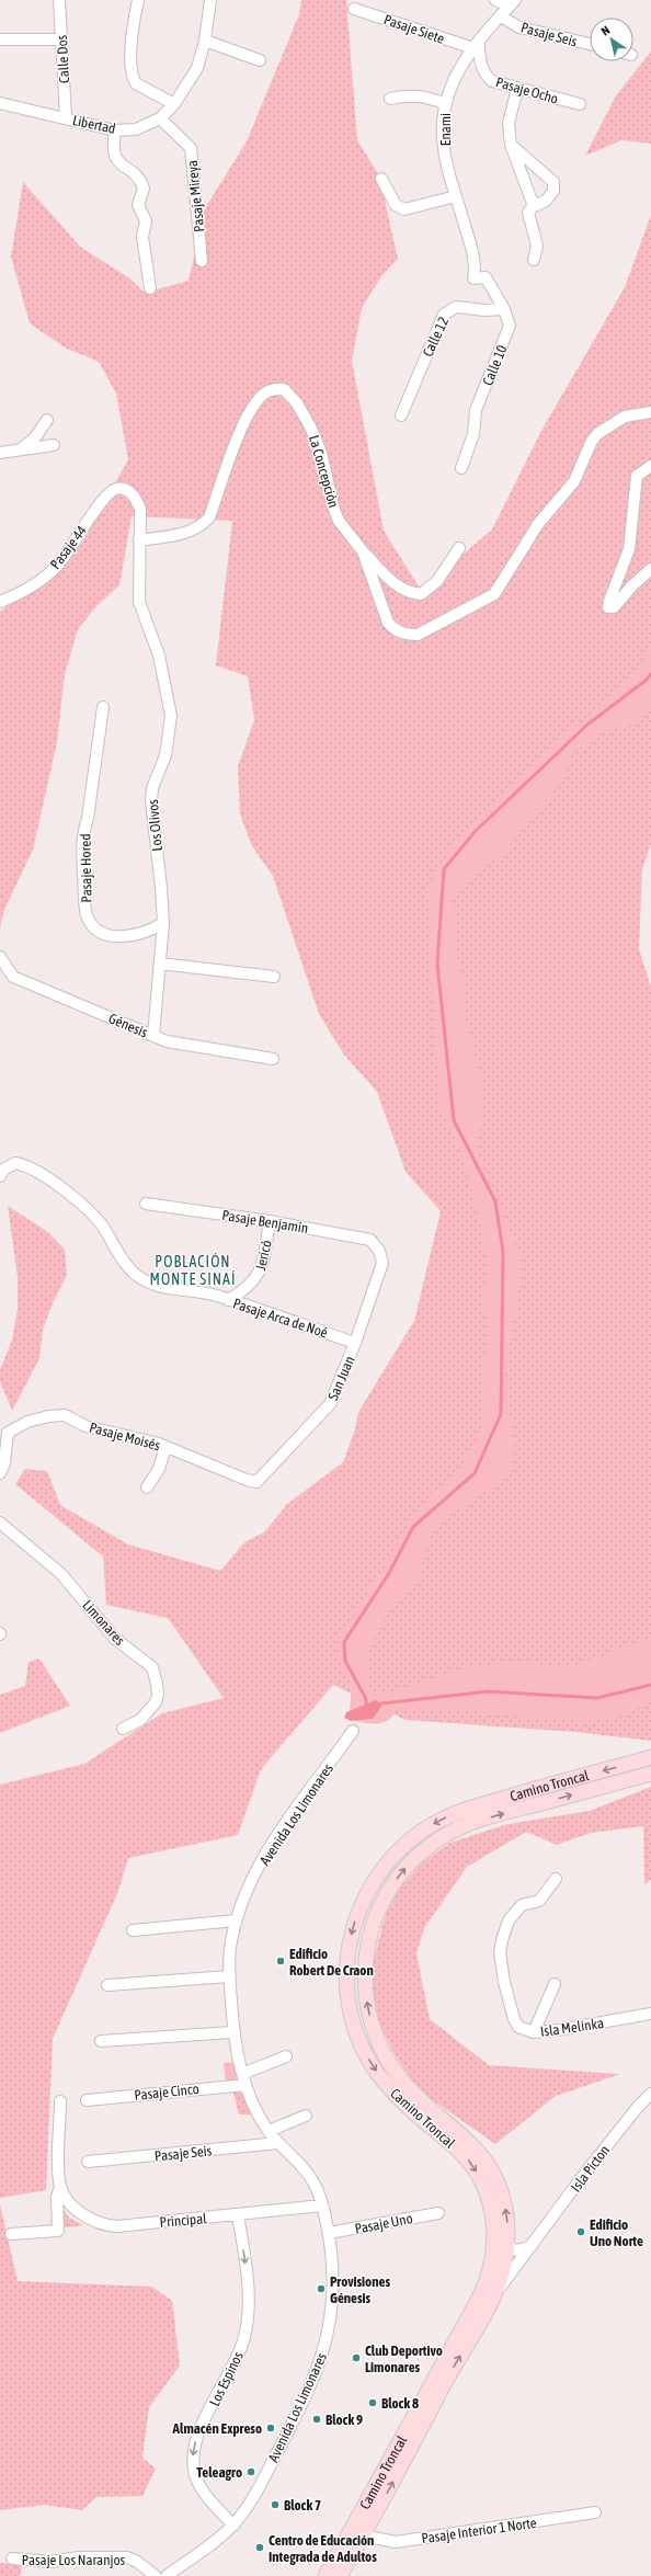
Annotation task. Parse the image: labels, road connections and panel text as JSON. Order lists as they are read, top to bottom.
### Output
{
  "streets": {
    "main road": ["Camino Troncal"],
    "street": [
      "Pasaje Siete",
      "Pasaje Seis",
      "Calle Dos",
      "Pasaje Ocho",
      "Libertad",
      "Enami",
      "Pasaje Mireya",
      "Calle 12",
      "Calle 10",
      "La Concepción",
      "Pasaje 44",
      "Los Olivos",
      "Pasaje Hored",
      "Génesis",
      "Pasaje Benjamín",
      "Jericó",
      "Pasaje Arca de Noé",
      "San Juan",
      "Pasaje Moisés",
      "Limonares",
      "Avenida Los Limonares",
      "Isla Melinka",
      "Pasaje Cinco",
      "Isla Picton",
      "Principal",
      "Pasaje Uno",
      "Los Espinos",
      "Pasaje Interior 1 Norte",
      "Pasaje Los Naranjos"
    ]
  },
  "crossings": [
    ["Pasaje Siete", "Pasaje Ocho"],
    ["Pasaje Siete", "Enami"],
    ["Pasaje Seis", "Enami"],
    ["Pasaje Seis", "Avenida Los Limonares"],
    ["Calle Dos", "Libertad"],
    ["Pasaje Ocho", "Enami"],
    ["Libertad", "Pasaje Mireya"],
    ["Enami", "Calle 10"],
    ["Calle 12", "Calle 10"],
    ["La Concepción", "Pasaje 44"],
    ["La Concepción", "Los Olivos"],
    ["Pasaje 44", "Los Olivos"],
    ["Los Olivos", "Pasaje Hored"],
    ["Los Olivos", "Génesis"],
    ["Pasaje Benjamín", "Jericó"],
    ["Pasaje Benjamín", "San Juan"],
    ["Jericó", "Pasaje Arca de Noé"],
    ["Pasaje Arca de Noé", "San Juan"],
    ["San Juan", "Pasaje Moisés"],
    ["Camino Troncal", "Isla Picton"],
    ["Camino Troncal", "Pasaje Interior 1 Norte"],
    ["Avenida Los Limonares", "Pasaje Cinco"],
    ["Avenida Los Limonares", "Principal"],
    ["Avenida Los Limonares", "Pasaje Uno"],
    ["Avenida Los Limonares", "Los Espinos"],
    ["Principal", "Los Espinos"]
  ],
  "one_way": ["Los Espinos"],
  "districts": ["POBLACIÓN MONTE SINAÍ"],
  "places": [
    "Edificio Robert De Craon",
    "Edificio Uno Norte",
    "Provisiones Génesis",
    "Club Deportivo Limonares",
    "Block 8",
    "Block 9",
    "Almacén Expreso",
    "Teleagro",
    "Block 7",
    "Centro de Educación Integrada de Adultos"
  ],
  "north": "top left"
}
